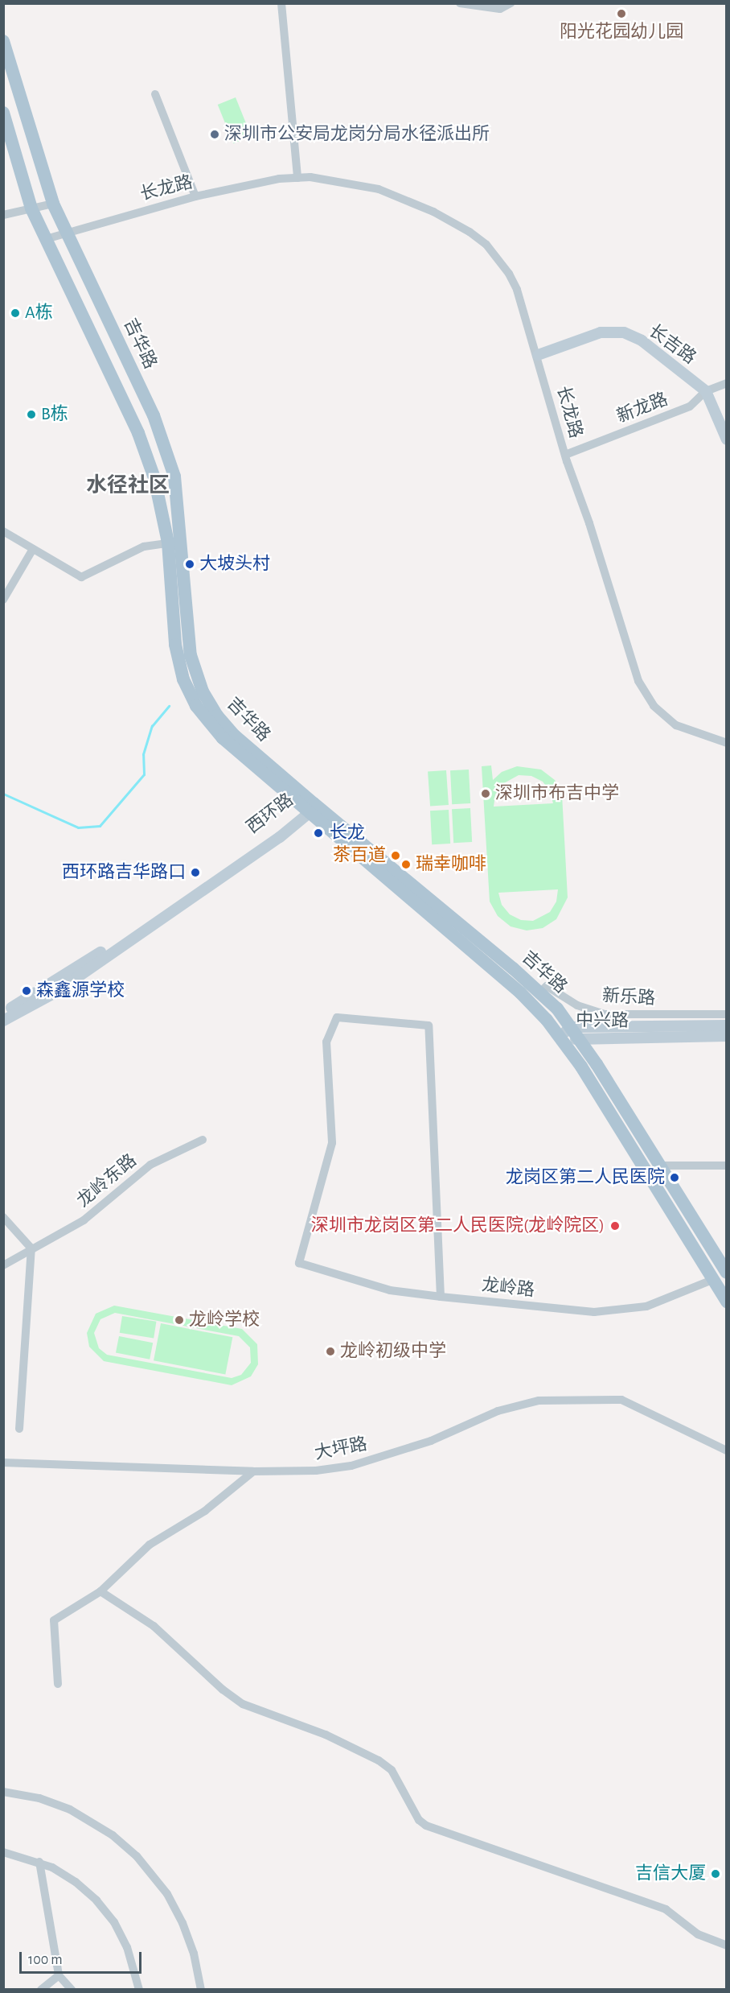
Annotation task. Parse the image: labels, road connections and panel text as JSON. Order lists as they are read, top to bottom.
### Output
{
  "streets": {
    "main road": [
      "吉华路",
      "长吉路",
      "西环路",
      "中兴路"
    ],
    "street": [
      "长龙路",
      "新龙路",
      "新乐路",
      "龙岭东路",
      "龙岭路",
      "大坪路"
    ]
  },
  "crossings": [
    ["长龙路", "吉华路"],
    ["长龙路", "长吉路"],
    ["长龙路", "新龙路"],
    ["吉华路", "西环路"],
    ["吉华路", "新乐路"],
    ["吉华路", "中兴路"],
    ["吉华路", "龙岭路"],
    ["长吉路", "新龙路"]
  ],
  "districts": ["水径社区"],
  "places": [
    "阳光花园幼儿园",
    "深圳市公安局龙岗分局水径派出所",
    "A栋",
    "B栋",
    "大坡头村",
    "深圳市布吉中学",
    "长龙",
    "茶百道",
    "瑞幸咖啡",
    "西环路吉华路口",
    "森鑫源学校",
    "龙岗区第二人民医院",
    "深圳市龙岗区第二人民医院(龙岭院区)",
    "龙岭学校",
    "龙岭初级中学",
    "吉信大厦"
  ],
  "scale_bar": "100 m"
}
